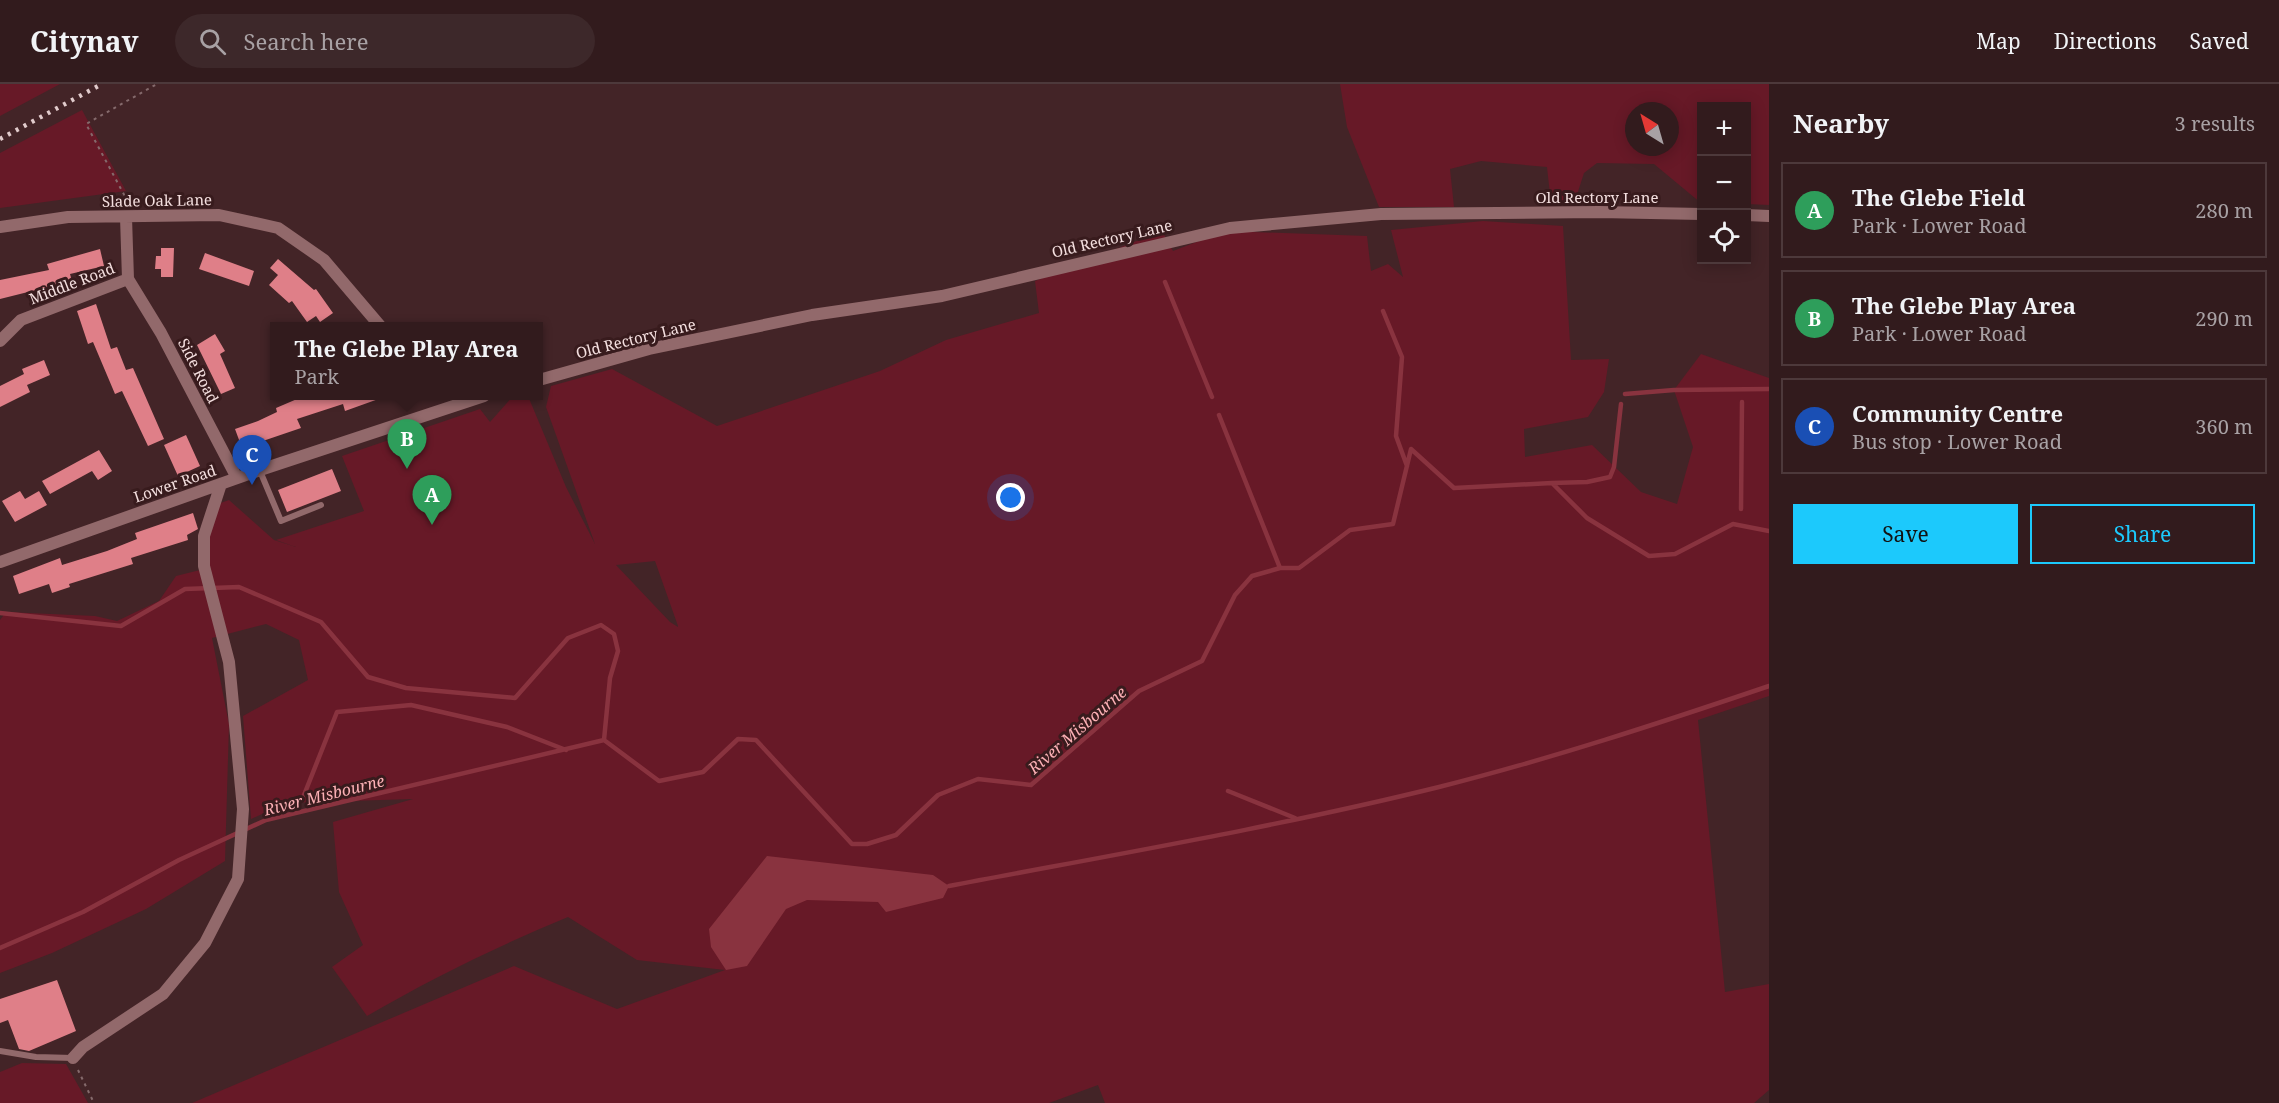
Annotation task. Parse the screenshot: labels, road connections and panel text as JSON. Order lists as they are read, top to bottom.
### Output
{
  "streets": {
    "street": [
      "Old Rectory Lane",
      "Slade Oak Lane",
      "Middle Road",
      "Side Road",
      "Lower Road"
    ]
  },
  "crossings": [
    ["Middle Road", "Side Road"],
    ["Side Road", "Lower Road"]
  ],
  "water": ["River Misbourne"],
  "north": "top left",
  "page": {
    "header": "Citynav",
    "search": "Search here",
    "nav": ["Map", "Directions", "Saved"],
    "heading": ["Nearby", "3 results"],
    "map_buttons": ["+", "−"],
    "list": [
      {
        "mark": "A",
        "name": "The Glebe Field",
        "note": "Park · Lower Road",
        "value": "280 m"
      },
      {
        "mark": "B",
        "name": "The Glebe Play Area",
        "note": "Park · Lower Road",
        "value": "290 m"
      },
      {
        "mark": "C",
        "name": "Community Centre",
        "note": "Bus stop · Lower Road",
        "value": "360 m"
      }
    ],
    "popup": ["The Glebe Play Area", "Park"],
    "pins": ["B", "C", "A"],
    "buttons": ["Save", "Share"]
  }
}
